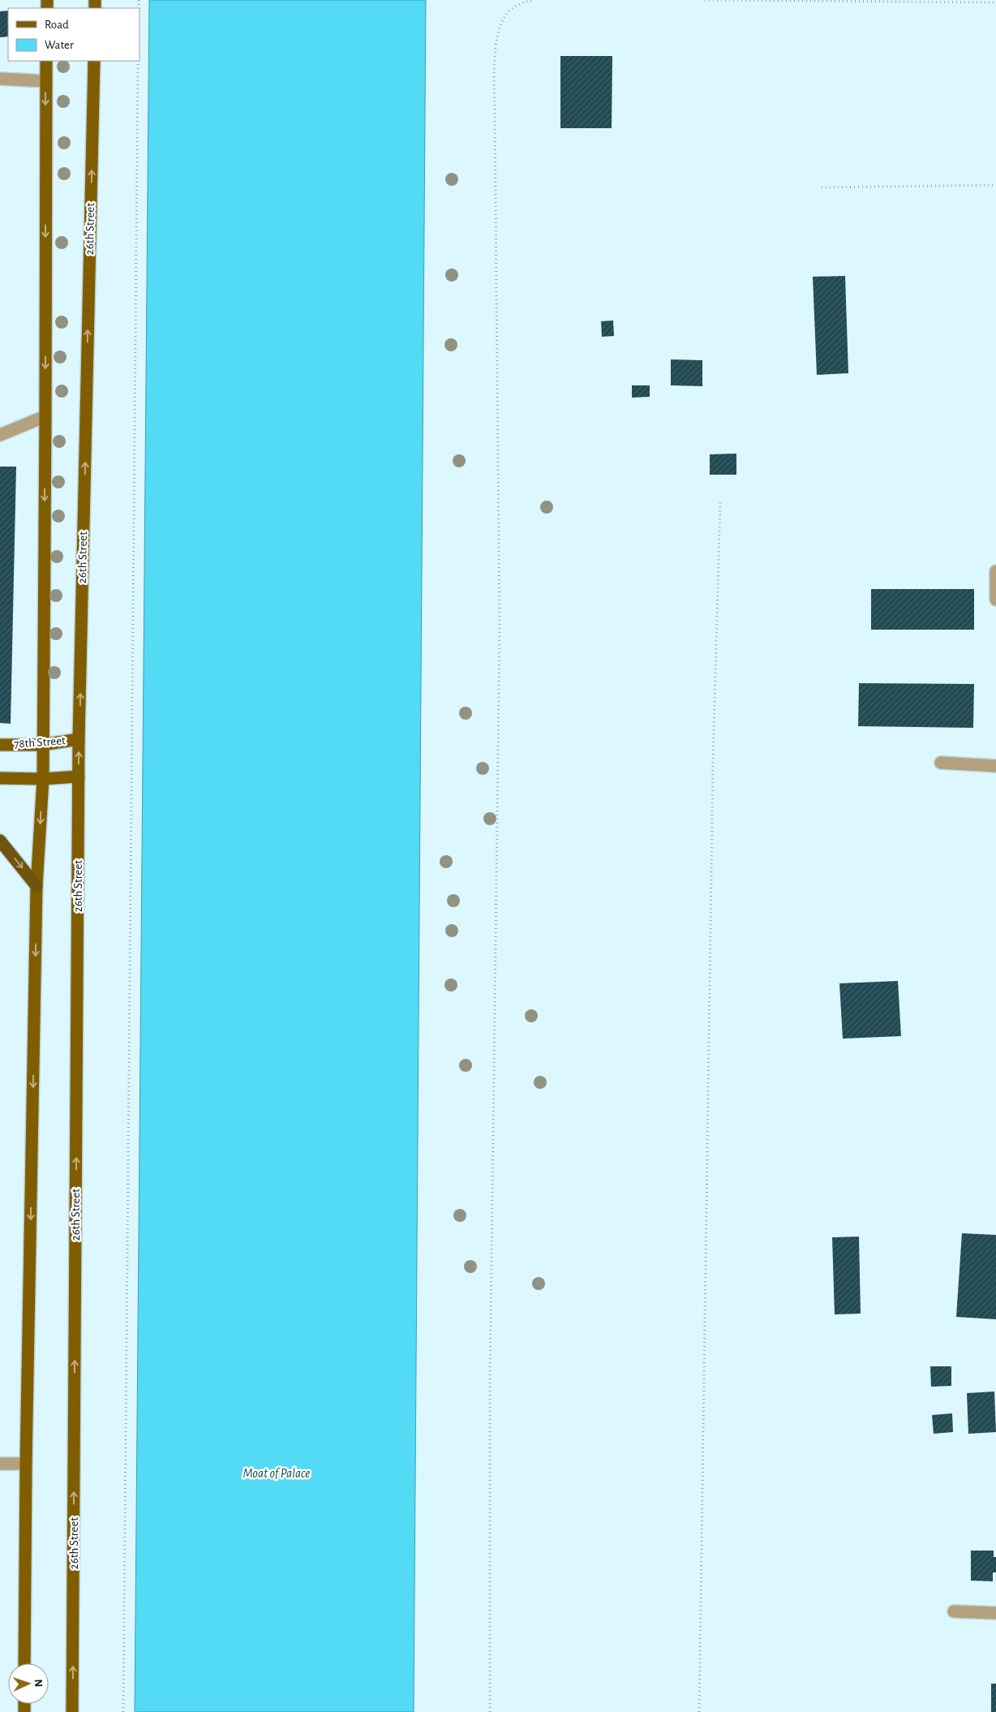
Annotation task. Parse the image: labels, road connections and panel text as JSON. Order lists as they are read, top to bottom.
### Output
{
  "streets": {
    "main road": ["26th Street", "78th Street"]
  },
  "crossings": [
    ["26th Street", "78th Street"]
  ],
  "water": ["Moat of Palace"],
  "legend": ["Road", "Water"],
  "north": "right"
}
